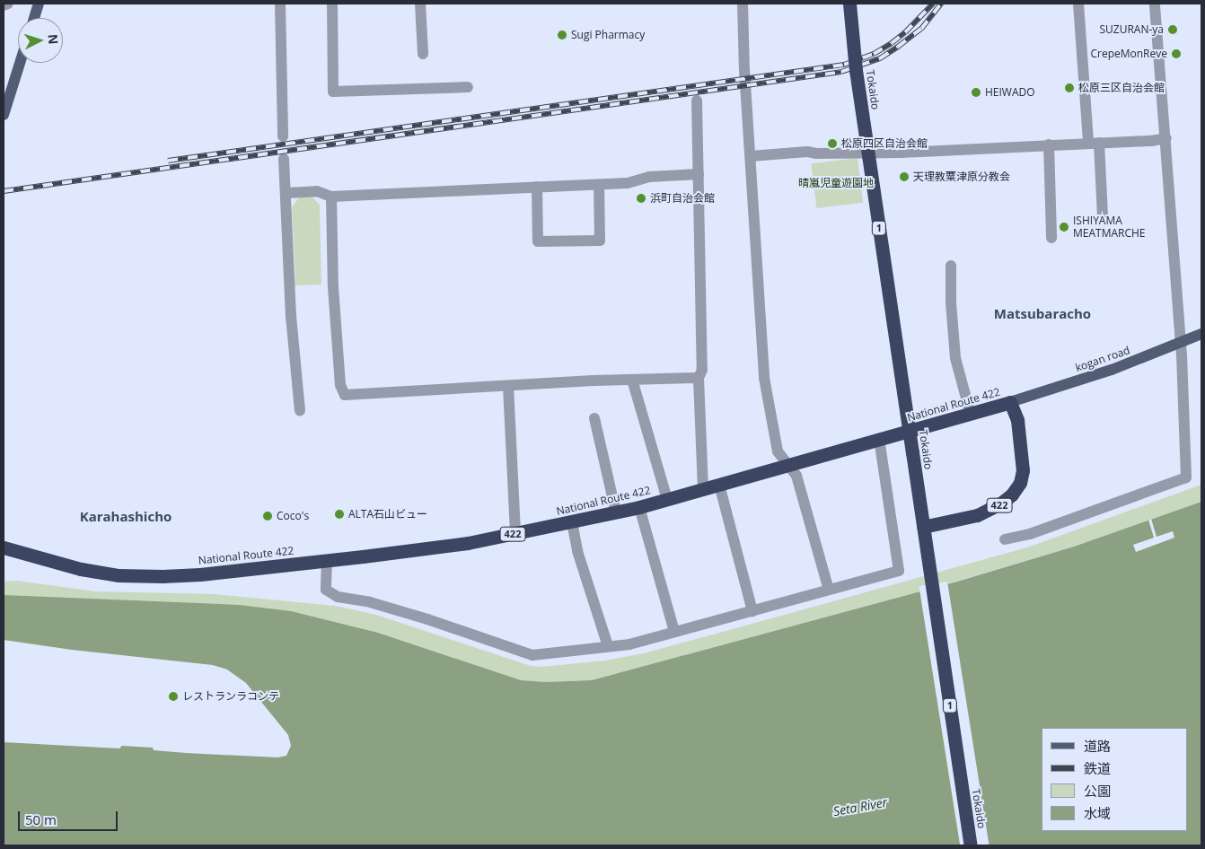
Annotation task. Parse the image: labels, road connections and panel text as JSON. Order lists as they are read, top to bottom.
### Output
{
  "streets": {
    "highway": [
      "Tokaido",
      "1",
      "National Route 422",
      "422"
    ],
    "main road": ["kogan road"]
  },
  "crossings": [
    ["Tokaido", "National Route 422"],
    ["kogan road", "National Route 422"]
  ],
  "districts": ["Matsubaracho", "Karahashicho"],
  "water": ["Seta River"],
  "parks": ["晴嵐児童遊園地"],
  "places": [
    "SUZURAN-ya",
    "Sugi Pharmacy",
    "CrepeMonReve",
    "松原三区自治会館",
    "HEIWADO",
    "松原四区自治会館",
    "天理教粟津原分教会",
    "浜町自治会館",
    "ISHIYAMA MEATMARCHE",
    "ALTA石山ビュー",
    "Coco's",
    "レストランラコンテ"
  ],
  "legend": [
    "道路",
    "鉄道",
    "公園",
    "水域"
  ],
  "scale_bar": "50 m",
  "north": "right"
}
